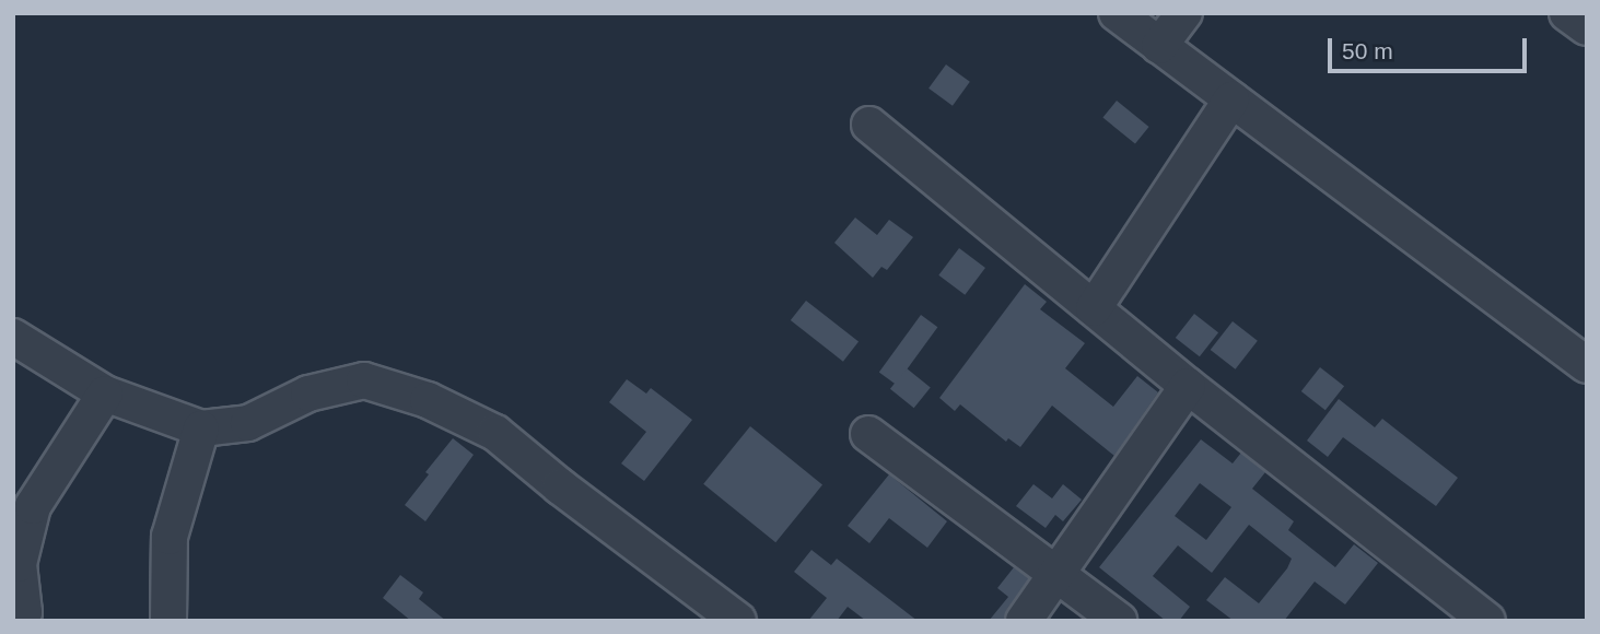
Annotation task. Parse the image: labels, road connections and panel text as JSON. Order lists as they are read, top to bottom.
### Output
{
  "scale_bar": "50 m"
}
